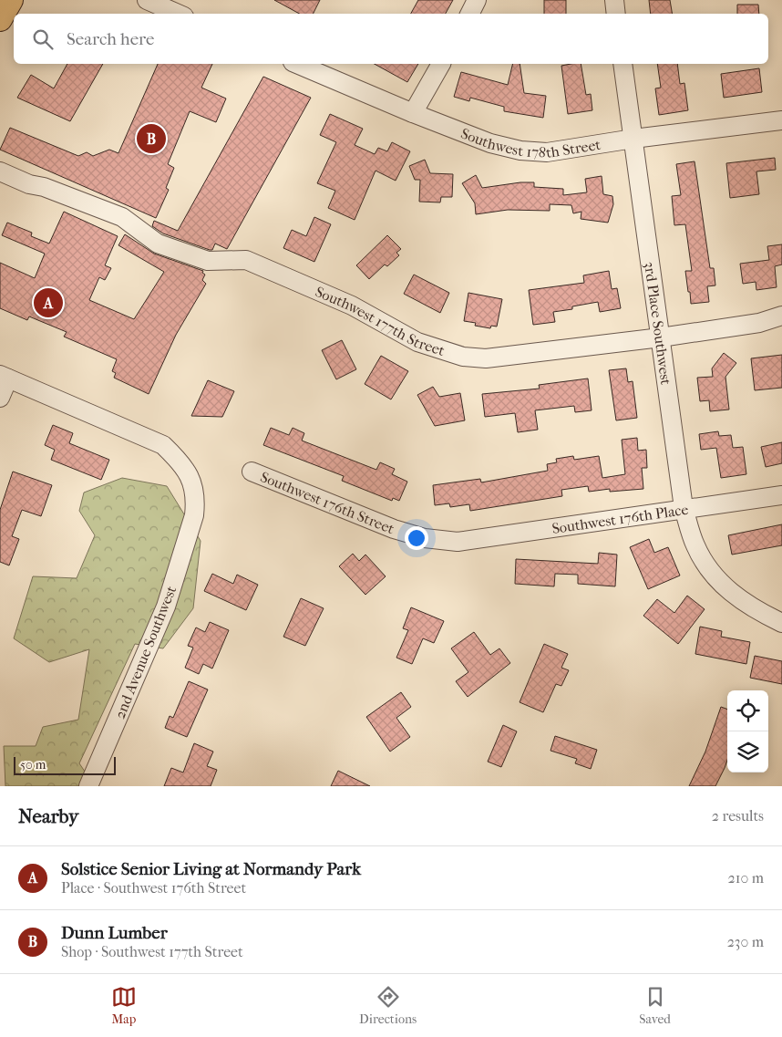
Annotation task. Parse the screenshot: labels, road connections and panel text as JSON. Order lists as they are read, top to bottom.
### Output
{
  "streets": {
    "street": [
      "Southwest 178th Street",
      "Southwest 177th Street",
      "3rd Place Southwest",
      "Southwest 176th Street",
      "Southwest 176th Place",
      "2nd Avenue Southwest"
    ]
  },
  "crossings": [
    ["Southwest 178th Street", "3rd Place Southwest"],
    ["Southwest 177th Street", "3rd Place Southwest"],
    ["3rd Place Southwest", "Southwest 176th Place"],
    ["Southwest 176th Street", "Southwest 176th Place"]
  ],
  "scale_bar": "50 m",
  "page": {
    "search": "Search here",
    "pins": ["B", "A"],
    "scale": "50 m",
    "heading": ["Nearby", "2 results"],
    "list": [
      {
        "mark": "A",
        "name": "Solstice Senior Living at Normandy Park",
        "note": "Place · Southwest 176th Street",
        "value": "210 m"
      },
      {
        "mark": "B",
        "name": "Dunn Lumber",
        "note": "Shop · Southwest 177th Street",
        "value": "230 m"
      }
    ],
    "nav": ["Map", "Directions", "Saved"]
  }
}
